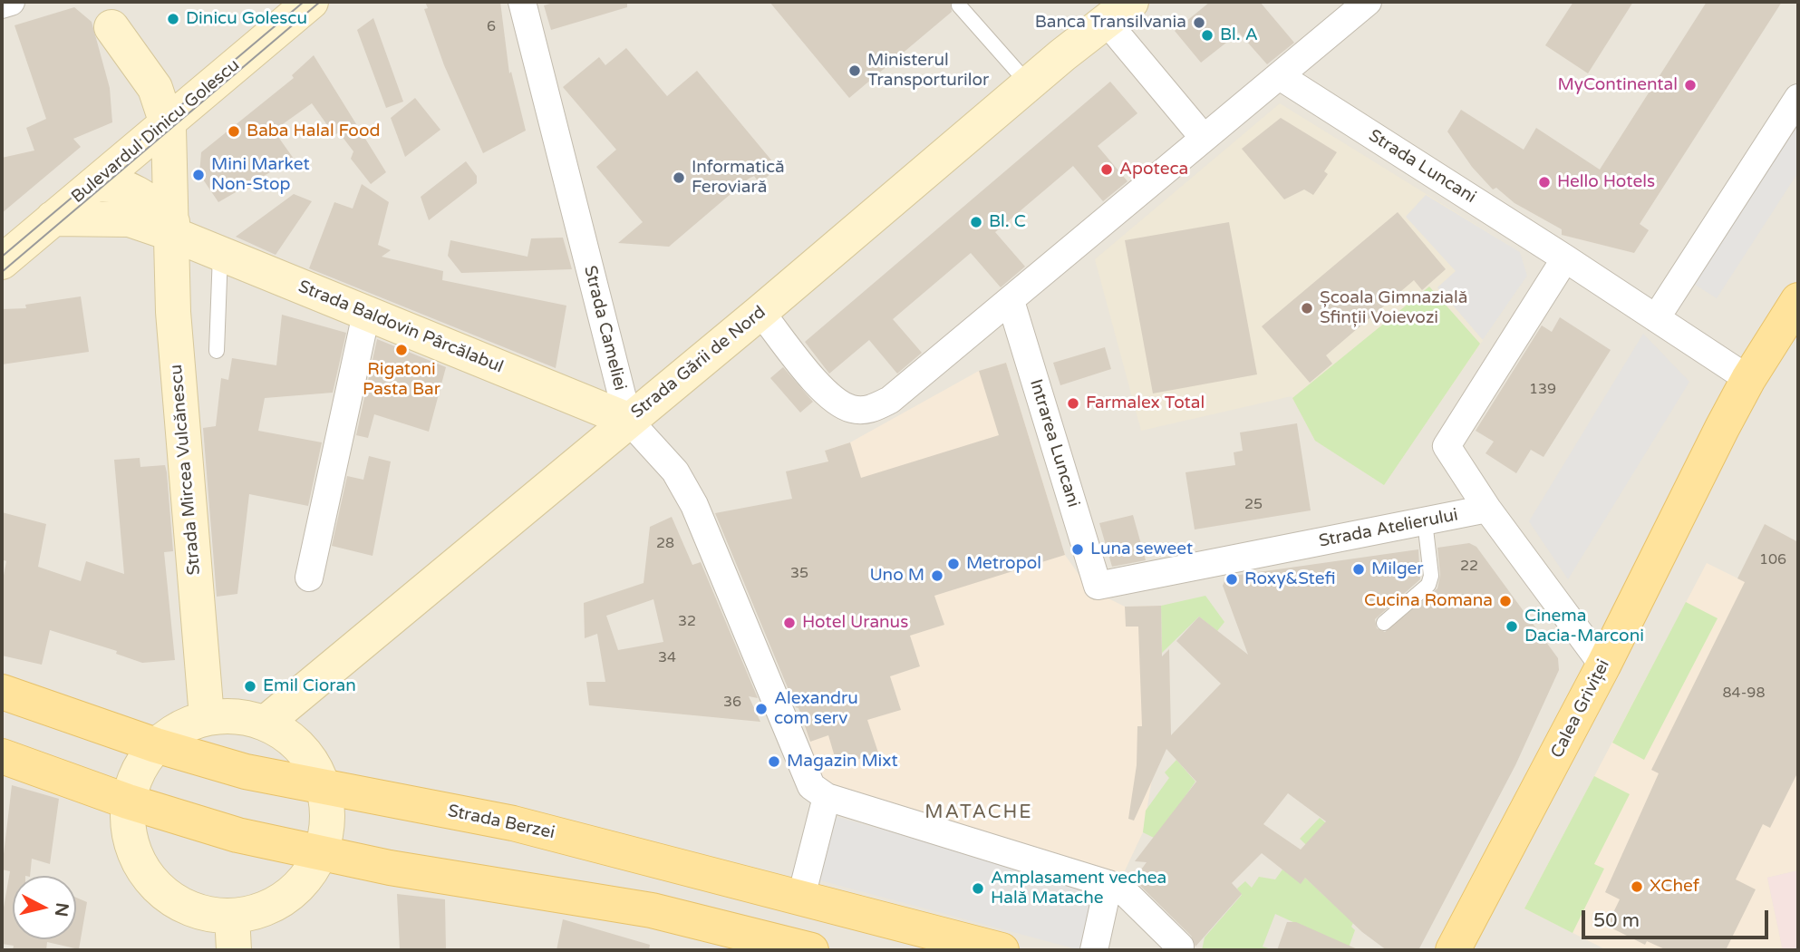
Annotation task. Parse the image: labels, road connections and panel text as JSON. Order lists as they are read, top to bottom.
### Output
{
  "streets": {
    "main road": [
      "Bulevardul Dinicu Golescu",
      "Strada Baldovin Pârcălabul",
      "Strada Gării de Nord",
      "Strada Mircea Vulcănescu",
      "Calea Griviței",
      "Strada Berzei"
    ],
    "street": [
      "Strada Luncani",
      "Strada Cameliei",
      "Intrarea Luncani",
      "Strada Atelierului"
    ]
  },
  "crossings": [
    ["Bulevardul Dinicu Golescu", "Strada Baldovin Pârcălabul"],
    ["Bulevardul Dinicu Golescu", "Strada Mircea Vulcănescu"],
    ["Strada Luncani", "Calea Griviței"],
    ["Strada Baldovin Pârcălabul", "Strada Cameliei"],
    ["Strada Baldovin Pârcălabul", "Strada Gării de Nord"],
    ["Strada Baldovin Pârcălabul", "Strada Mircea Vulcănescu"],
    ["Strada Cameliei", "Strada Gării de Nord"],
    ["Intrarea Luncani", "Strada Atelierului"]
  ],
  "districts": ["MATACHE"],
  "places": [
    "Dinicu Golescu",
    "Banca Transilvania",
    "Bl. A",
    "Ministerul Transporturilor",
    "MyContinental",
    "Baba Halal Food",
    "Apoteca",
    "Mini Market Non-Stop",
    "Informatică Feroviară",
    "Hello Hotels",
    "Bl. C",
    "Școala Gimnazială Sfinții Voievozi",
    "Rigatoni Pasta Bar",
    "Farmalex Total",
    "Luna seweet",
    "Metropol",
    "Milger",
    "Uno M",
    "Roxy&Stefi",
    "Cucina Romana",
    "Hotel Uranus",
    "Cinema Dacia-Marconi",
    "Emil Cioran",
    "Alexandru com serv",
    "Magazin Mixt",
    "XChef",
    "Amplasament vechea Hală Matache"
  ],
  "house_numbers": [
    "6",
    "139",
    "25",
    "28",
    "106",
    "22",
    "35",
    "32",
    "34",
    "84-98",
    "36"
  ],
  "scale_bar": "50 m",
  "north": "right"
}
